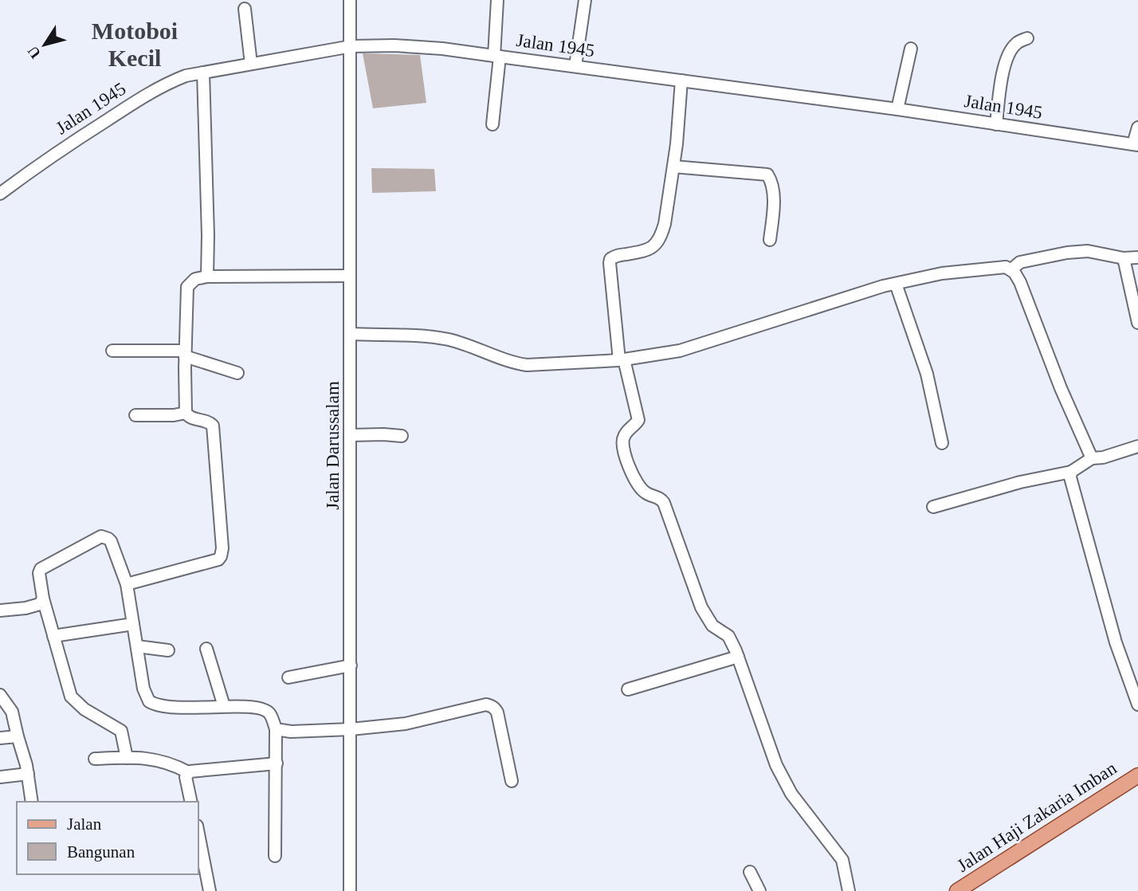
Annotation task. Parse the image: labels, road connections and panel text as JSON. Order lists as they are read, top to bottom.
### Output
{
  "streets": {
    "main road": ["Jalan Haji Zakaria Imban"],
    "street": ["Jalan 1945", "Jalan Darussalam"]
  },
  "crossings": [
    ["Jalan 1945", "Jalan Darussalam"]
  ],
  "districts": ["Motoboi Kecil"],
  "legend": ["Jalan", "Bangunan"],
  "north": "bottom left"
}
